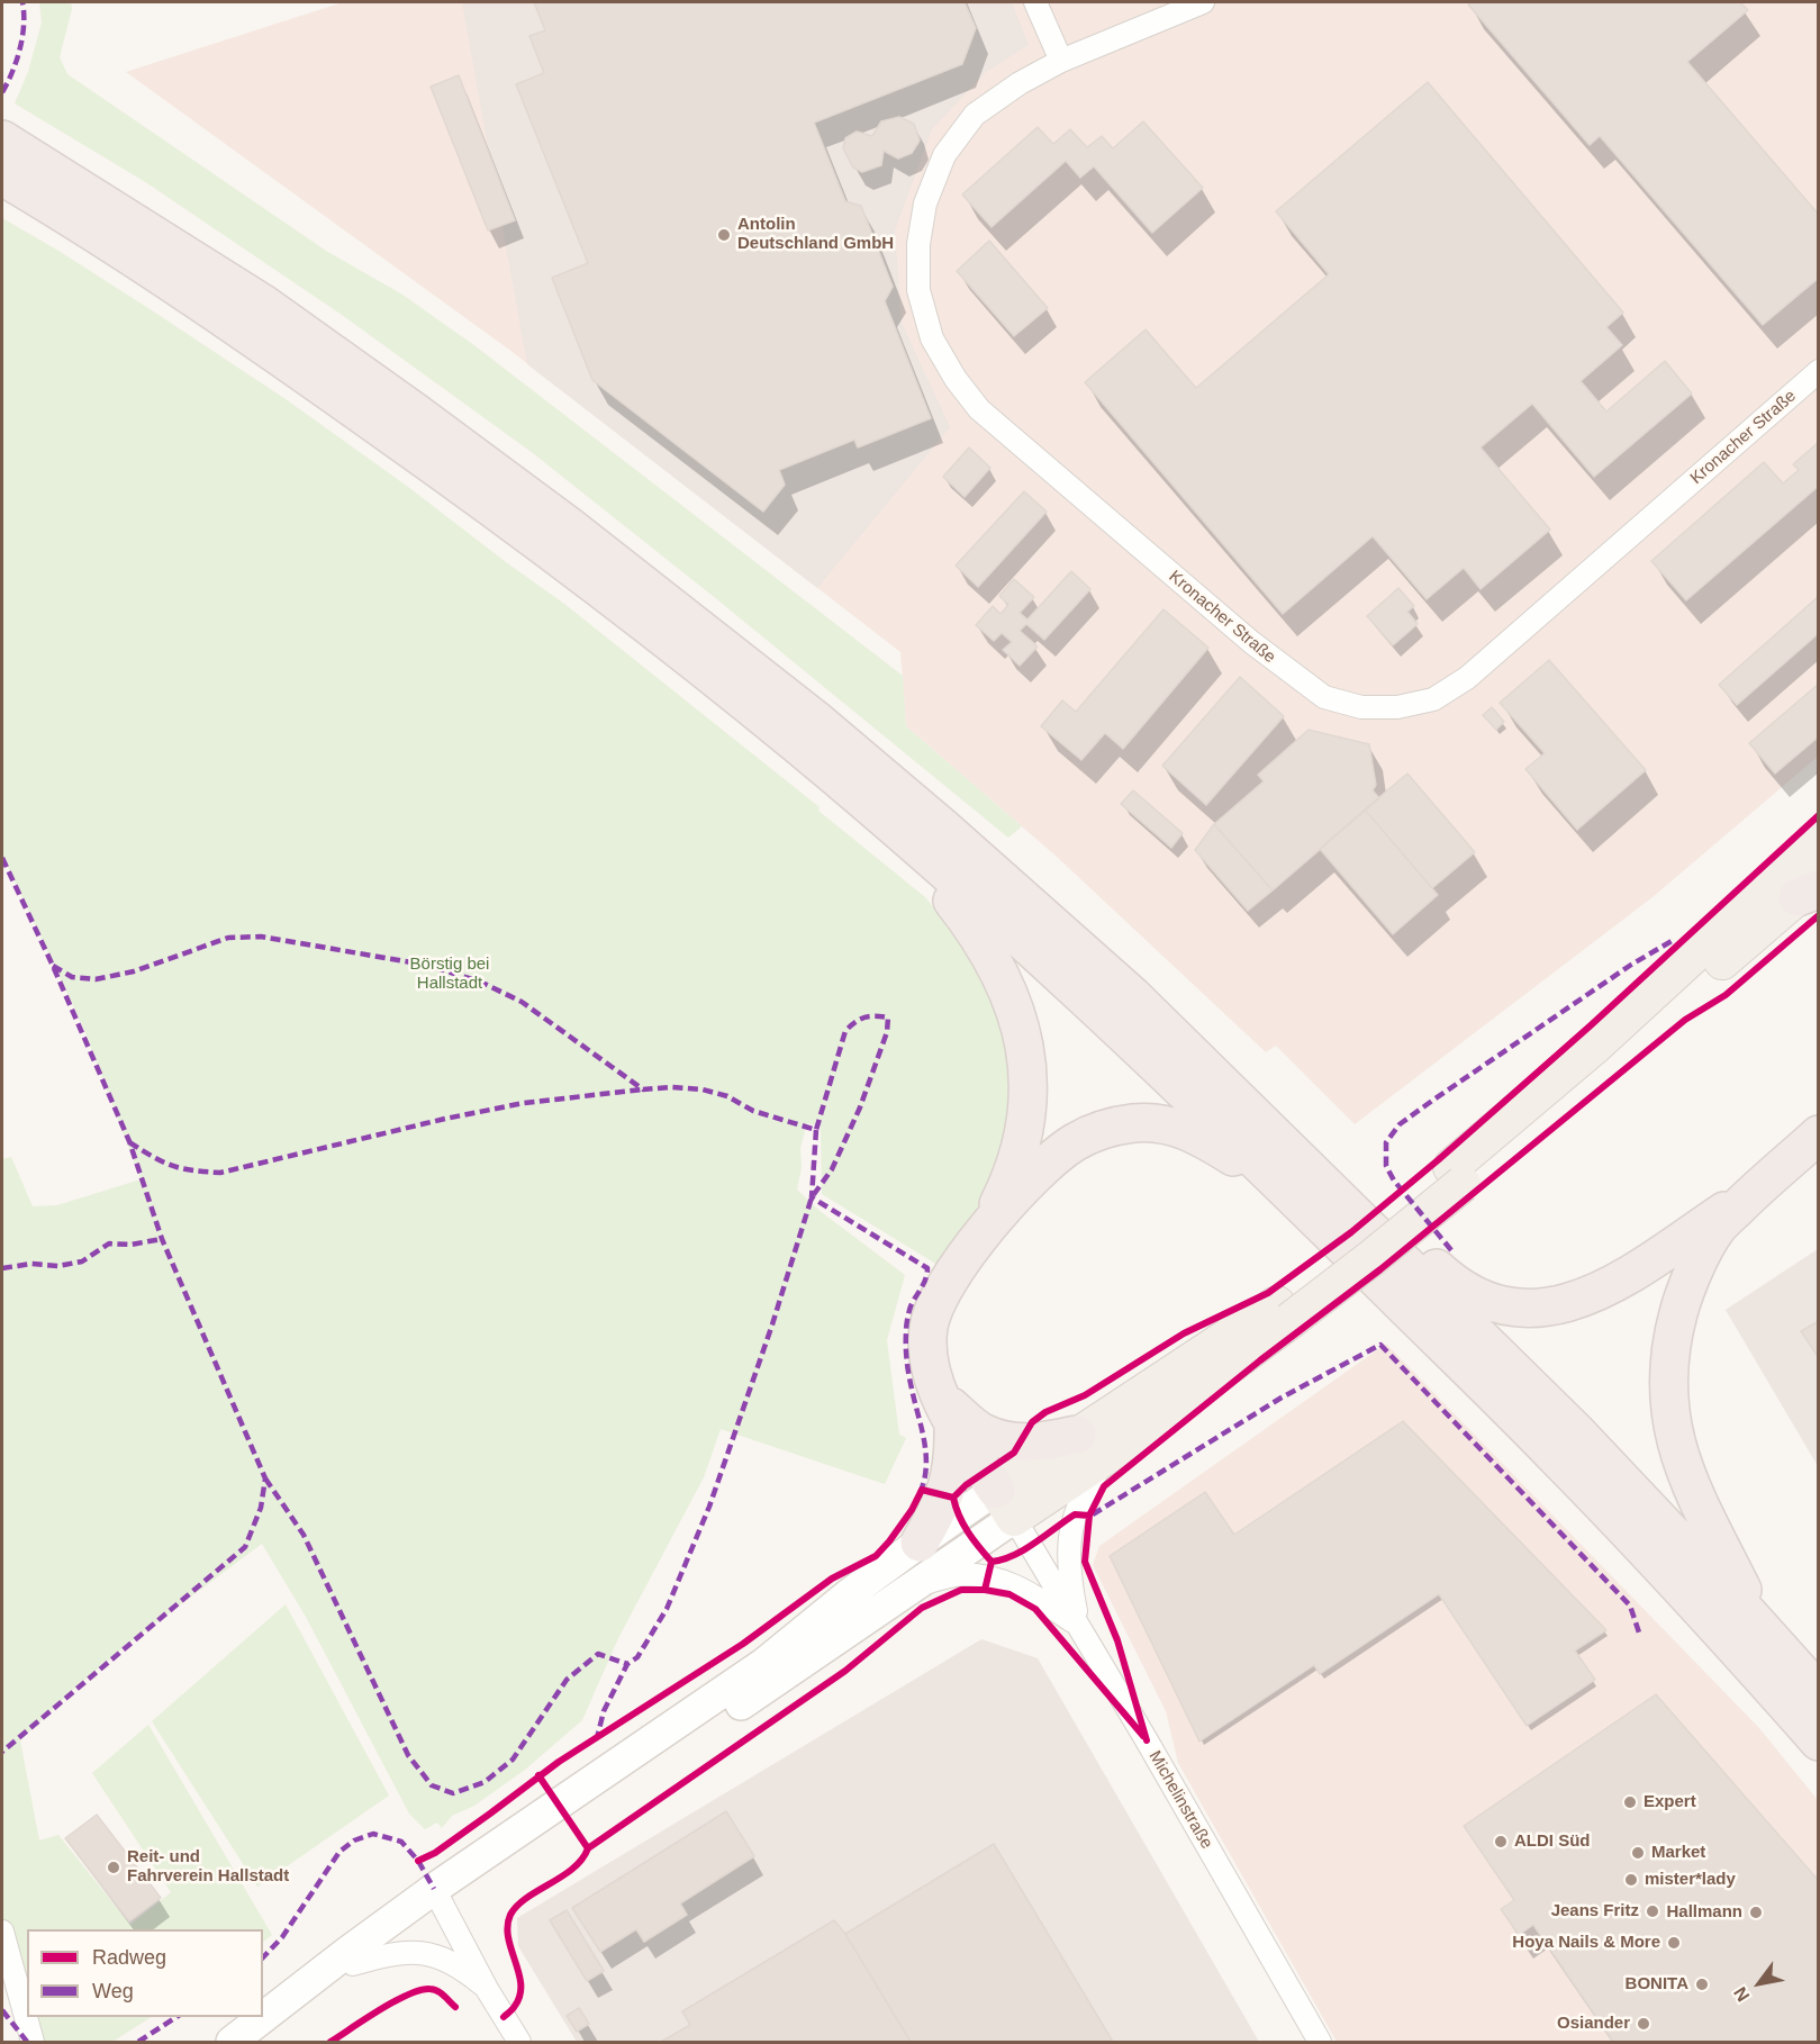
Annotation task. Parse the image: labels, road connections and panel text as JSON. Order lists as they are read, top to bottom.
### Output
{
  "streets": {
    "street": ["Kronacher Straße", "Michelinstraße"]
  },
  "parks": ["Börstig bei Hallstadt"],
  "places": [
    "Antolin Deutschland GmbH",
    "Expert",
    "ALDI Süd",
    "Market",
    "Reit- und Fahrverein Hallstadt",
    "mister*lady",
    "Jeans Fritz",
    "Hallmann",
    "Hoya Nails & More",
    "BONITA",
    "Osiander"
  ],
  "legend": ["Radweg", "Weg"],
  "north": "bottom left"
}
